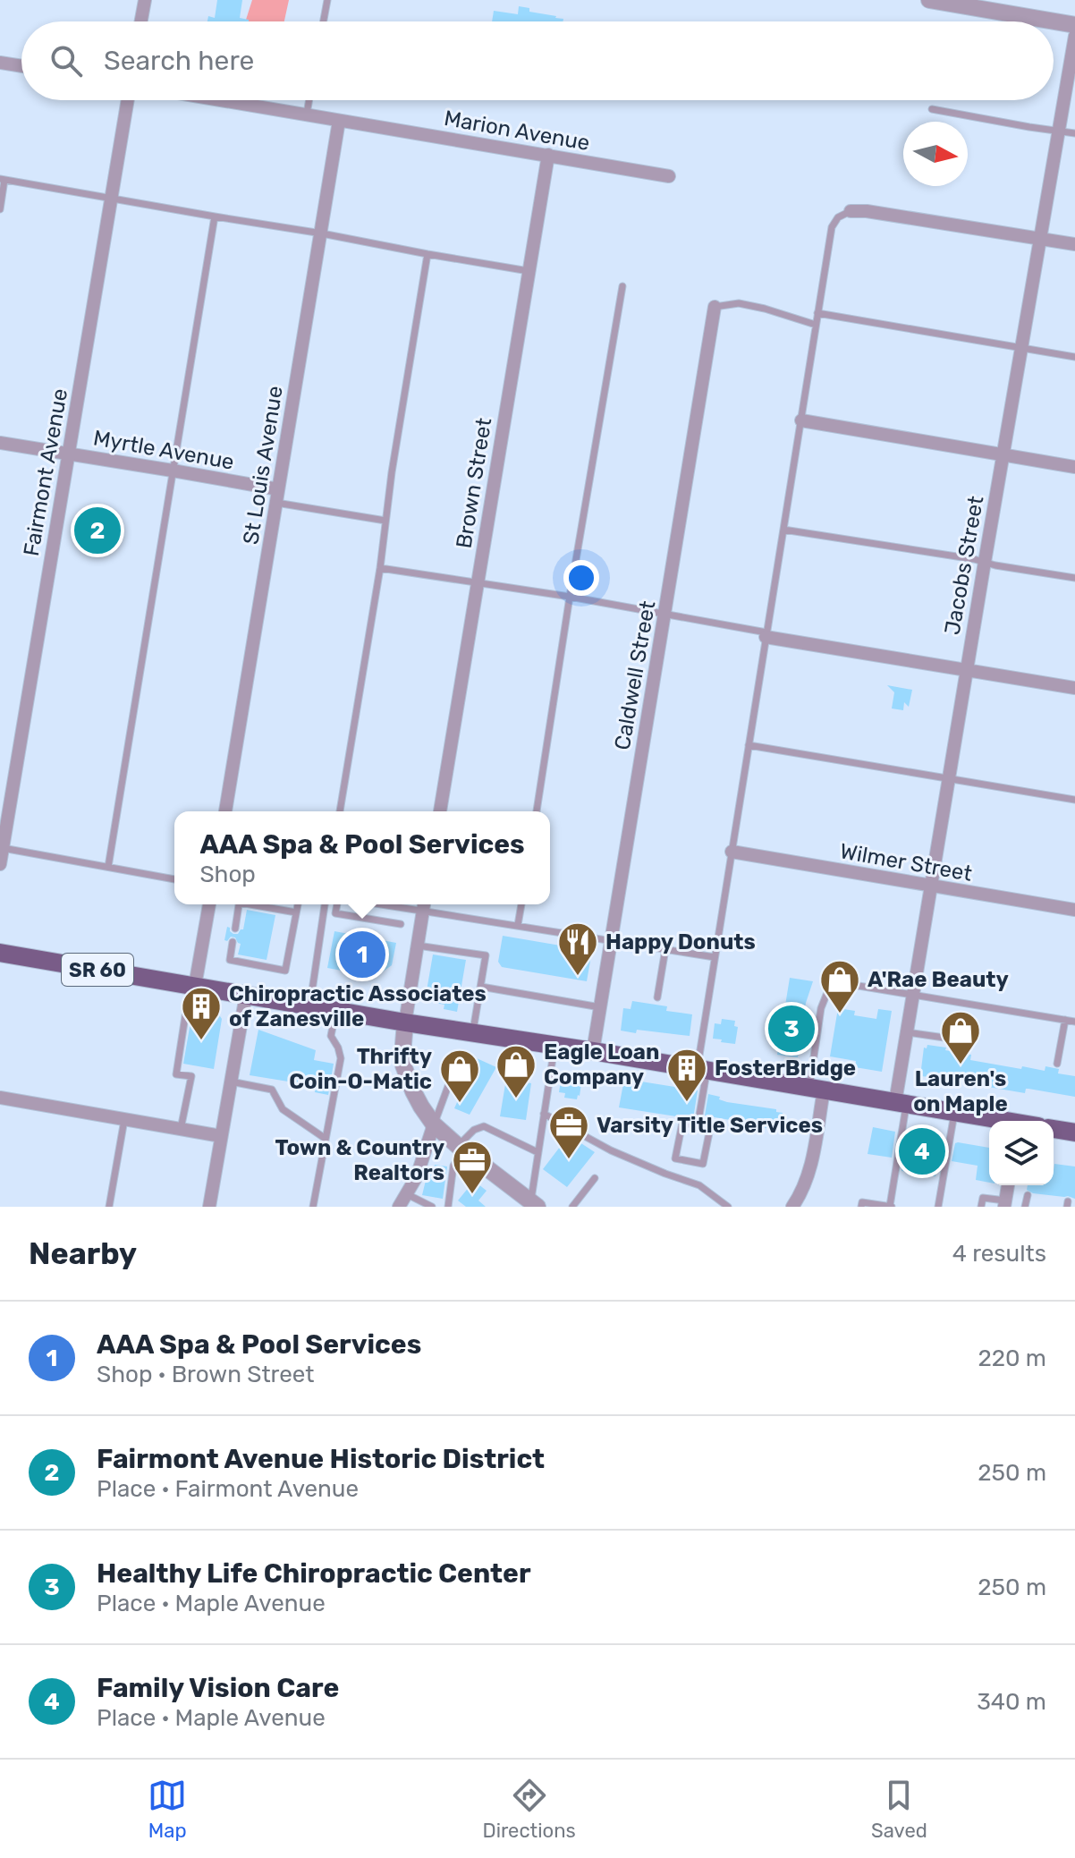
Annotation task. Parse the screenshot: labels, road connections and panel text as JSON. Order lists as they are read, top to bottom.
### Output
{
  "streets": {
    "main road": ["SR 60"],
    "street": [
      "Marion Avenue",
      "Myrtle Avenue",
      "St Louis Avenue",
      "Fairmont Avenue",
      "Brown Street",
      "Jacobs Street",
      "Caldwell Street",
      "Wilmer Street"
    ]
  },
  "crossings": [
    ["Marion Avenue", "St Louis Avenue"],
    ["Marion Avenue", "Brown Street"],
    ["Myrtle Avenue", "St Louis Avenue"],
    ["Myrtle Avenue", "Fairmont Avenue"],
    ["Jacobs Street", "Wilmer Street"],
    ["Jacobs Street", "SR 60"],
    ["Caldwell Street", "SR 60"]
  ],
  "places": {
    "restaurant": ["Happy Donuts"],
    "shop": [
      "A'Rae Beauty",
      "Lauren's on Maple",
      "Eagle Loan Company",
      "Thrifty Coin-O-Matic"
    ],
    "building": ["Chiropractic Associates of Zanesville", "FosterBridge"],
    "office": ["Varsity Title Services", "Town & Country Realtors"]
  },
  "north": "right",
  "page": {
    "search": "Search here",
    "pins": [
      "2",
      "1",
      "3",
      "4"
    ],
    "popup": ["AAA Spa & Pool Services", "Shop"],
    "heading": ["Nearby", "4 results"],
    "list": [
      {
        "mark": "1",
        "name": "AAA Spa & Pool Services",
        "note": "Shop · Brown Street",
        "value": "220 m"
      },
      {
        "mark": "2",
        "name": "Fairmont Avenue Historic District",
        "note": "Place · Fairmont Avenue",
        "value": "250 m"
      },
      {
        "mark": "3",
        "name": "Healthy Life Chiropractic Center",
        "note": "Place · Maple Avenue",
        "value": "250 m"
      },
      {
        "mark": "4",
        "name": "Family Vision Care",
        "note": "Place · Maple Avenue",
        "value": "340 m"
      }
    ],
    "nav": ["Map", "Directions", "Saved"]
  }
}
